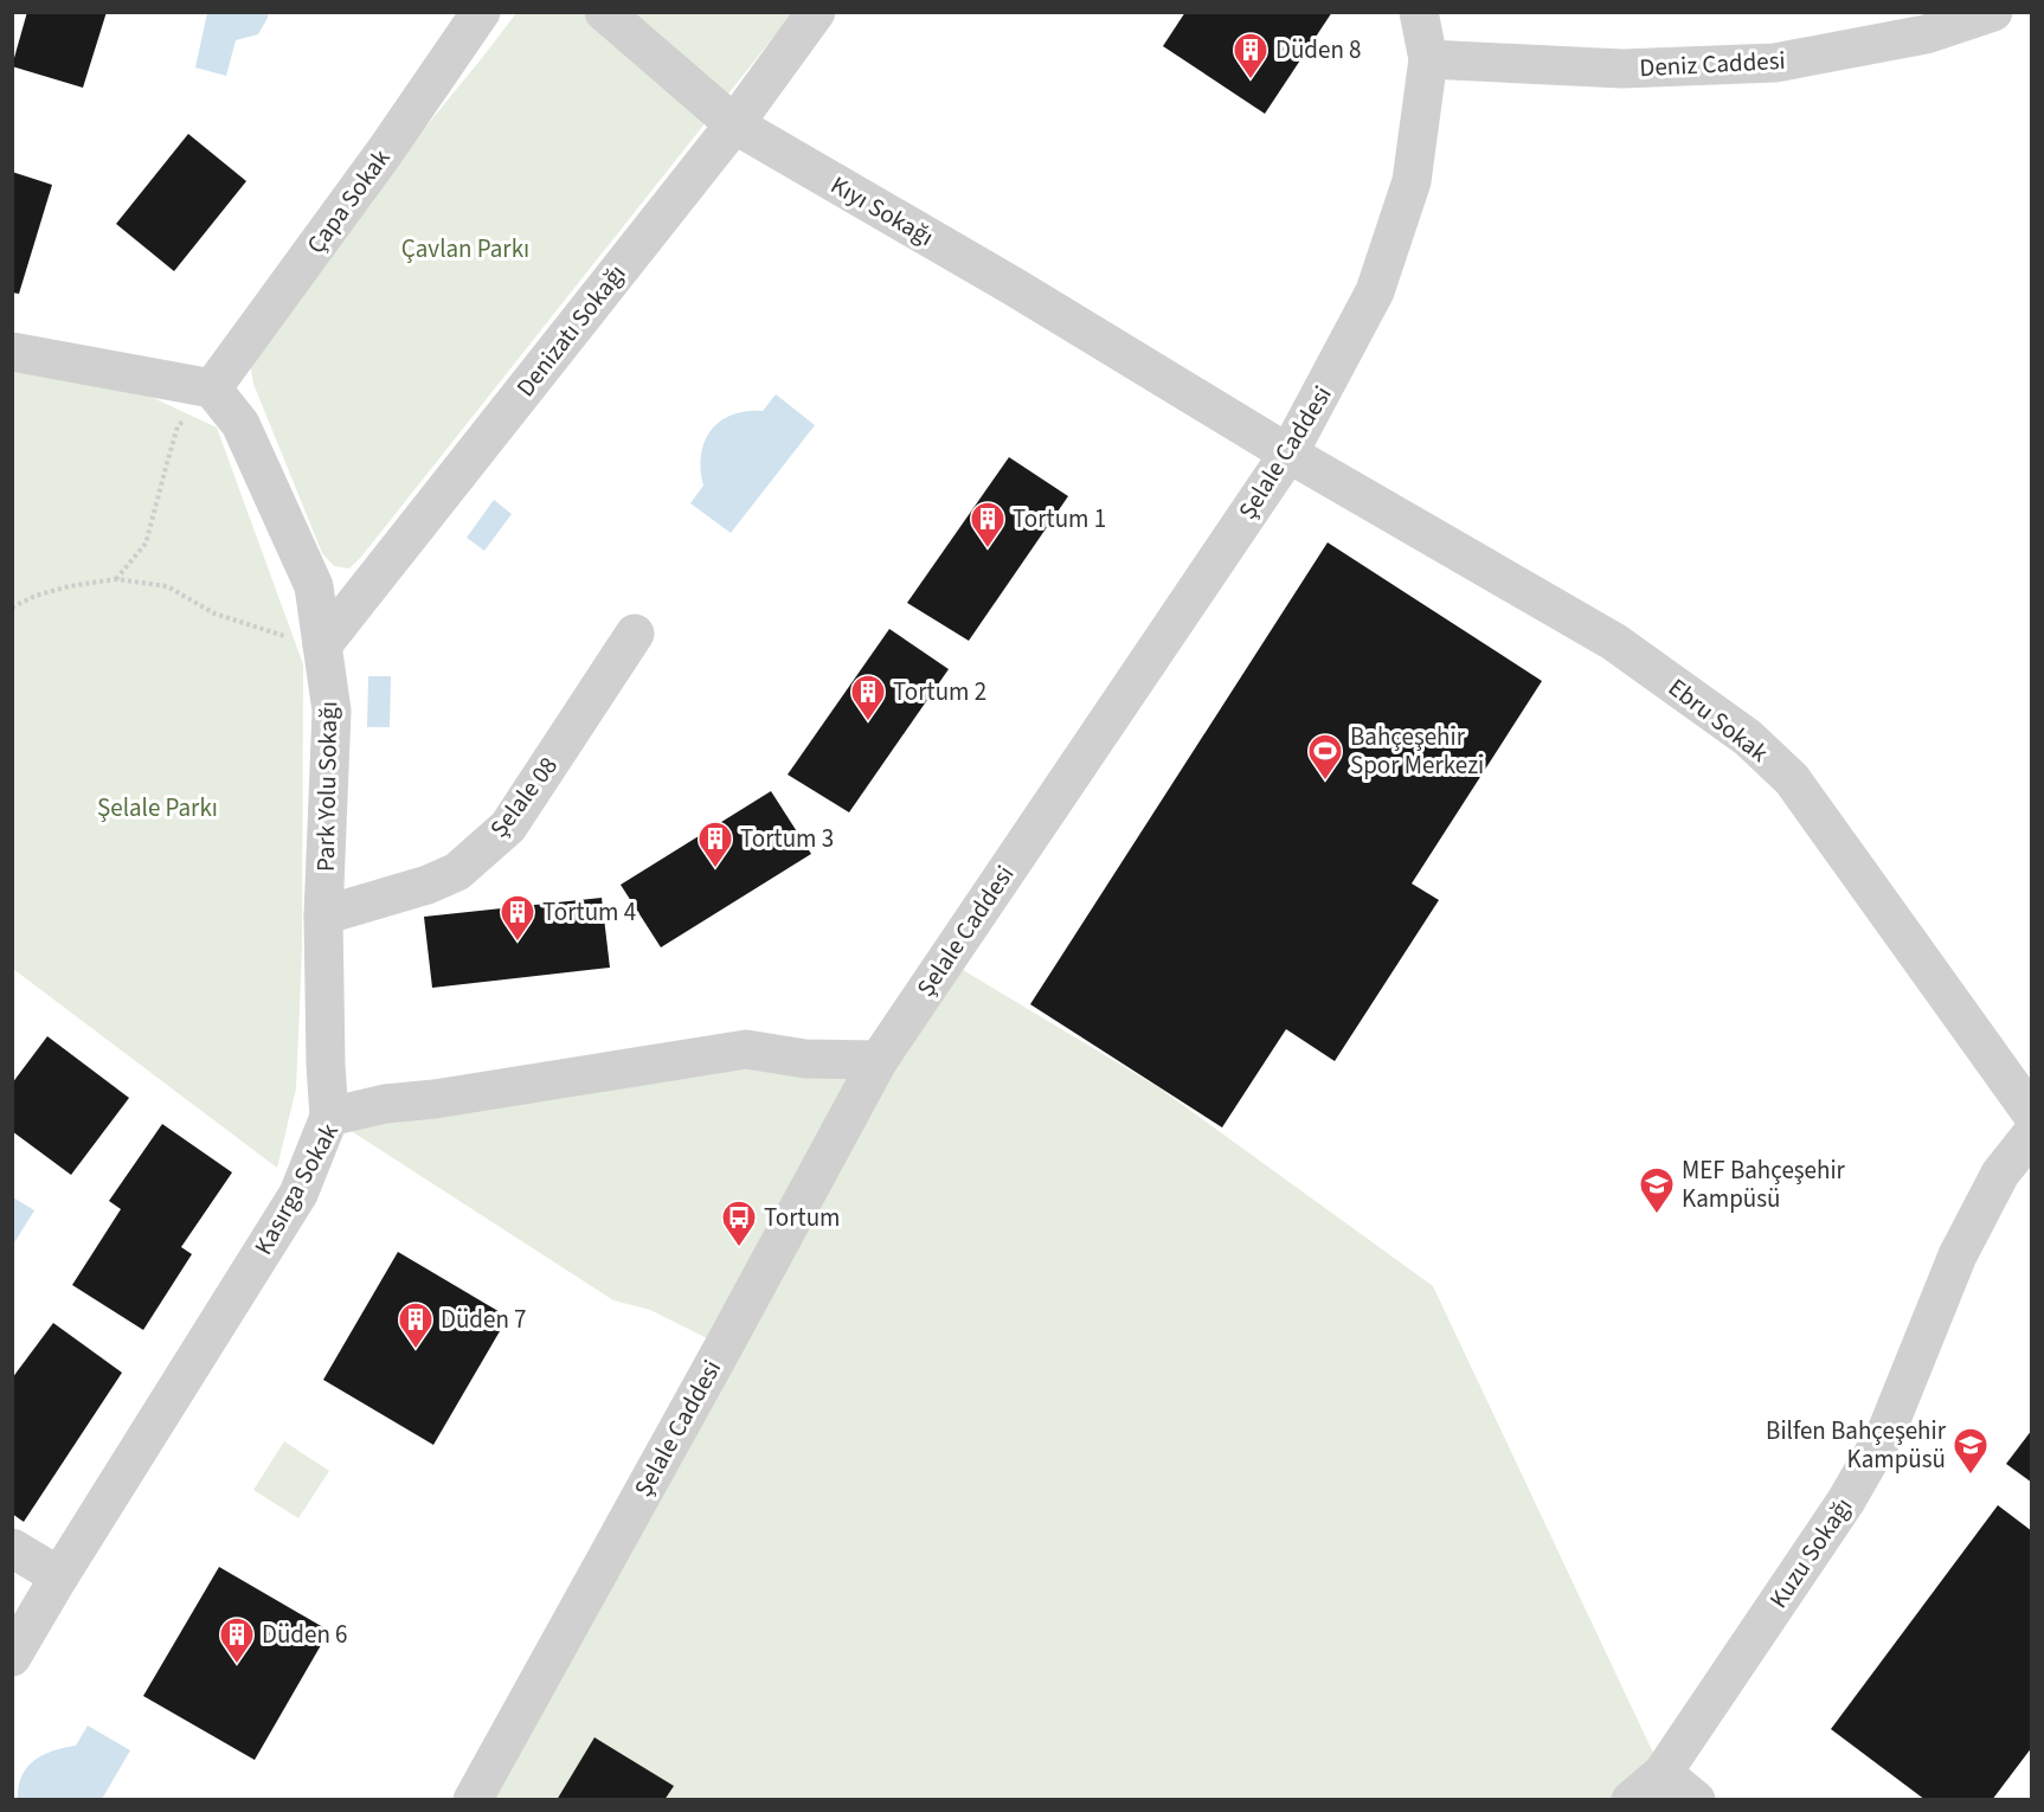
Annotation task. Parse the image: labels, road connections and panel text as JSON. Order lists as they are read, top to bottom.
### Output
{
  "streets": {
    "street": [
      "Deniz Caddesi",
      "Çapa Sokak",
      "Kıyı Sokağı",
      "Denizatı Sokağı",
      "Şelale Caddesi",
      "Ebru Sokak",
      "Park Yolu Sokağı",
      "Şelale 08",
      "Kasırga Sokak",
      "Kuzu Sokağı"
    ]
  },
  "crossings": [
    ["Deniz Caddesi", "Şelale Caddesi"],
    ["Çapa Sokak", "Park Yolu Sokağı"],
    ["Kıyı Sokağı", "Denizatı Sokağı"],
    ["Kıyı Sokağı", "Şelale Caddesi"],
    ["Kıyı Sokağı", "Ebru Sokak"],
    ["Denizatı Sokağı", "Park Yolu Sokağı"],
    ["Şelale Caddesi", "Ebru Sokak"],
    ["Şelale Caddesi", "Kasırga Sokak"],
    ["Ebru Sokak", "Kuzu Sokağı"],
    ["Park Yolu Sokağı", "Şelale 08"],
    ["Park Yolu Sokağı", "Kasırga Sokak"]
  ],
  "parks": ["Çavlan Parkı", "Şelale Parkı"],
  "places": {
    "building": [
      "Düden 8",
      "Tortum 1",
      "Tortum 2",
      "Tortum 3",
      "Tortum 4",
      "Düden 7",
      "Düden 6"
    ],
    "sports": ["Bahçeşehir Spor Merkezi"],
    "school or university": ["MEF Bahçeşehir Kampüsü", "Bilfen Bahçeşehir Kampüsü"],
    "bus stop": ["Tortum"]
  }
}
